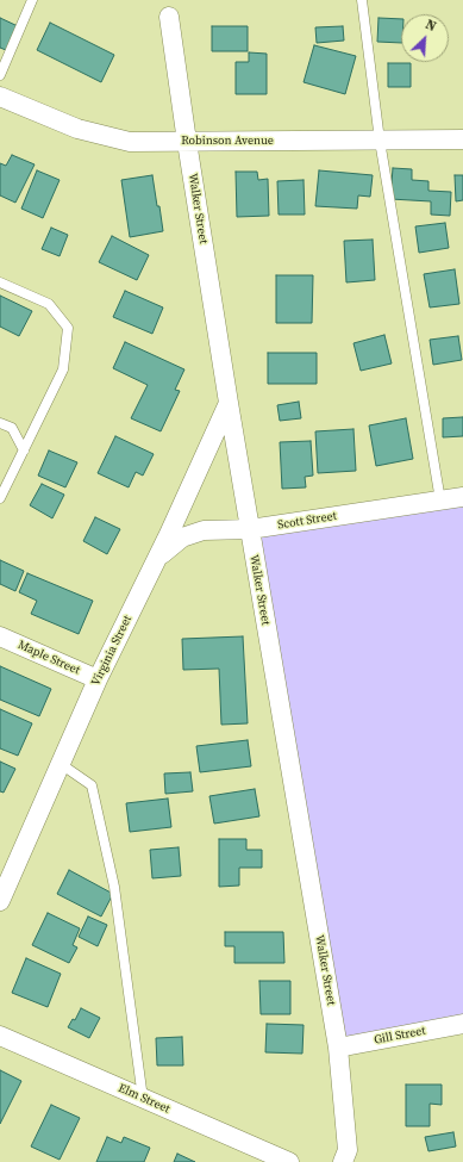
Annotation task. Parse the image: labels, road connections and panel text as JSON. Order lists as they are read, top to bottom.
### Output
{
  "streets": {
    "street": [
      "Robinson Avenue",
      "Walker Street",
      "Scott Street",
      "Virginia Street",
      "Maple Street",
      "Gill Street",
      "Elm Street"
    ]
  },
  "crossings": [
    ["Robinson Avenue", "Walker Street"],
    ["Walker Street", "Scott Street"],
    ["Walker Street", "Virginia Street"],
    ["Walker Street", "Gill Street"],
    ["Scott Street", "Virginia Street"],
    ["Virginia Street", "Maple Street"]
  ],
  "north": "top right"
}
